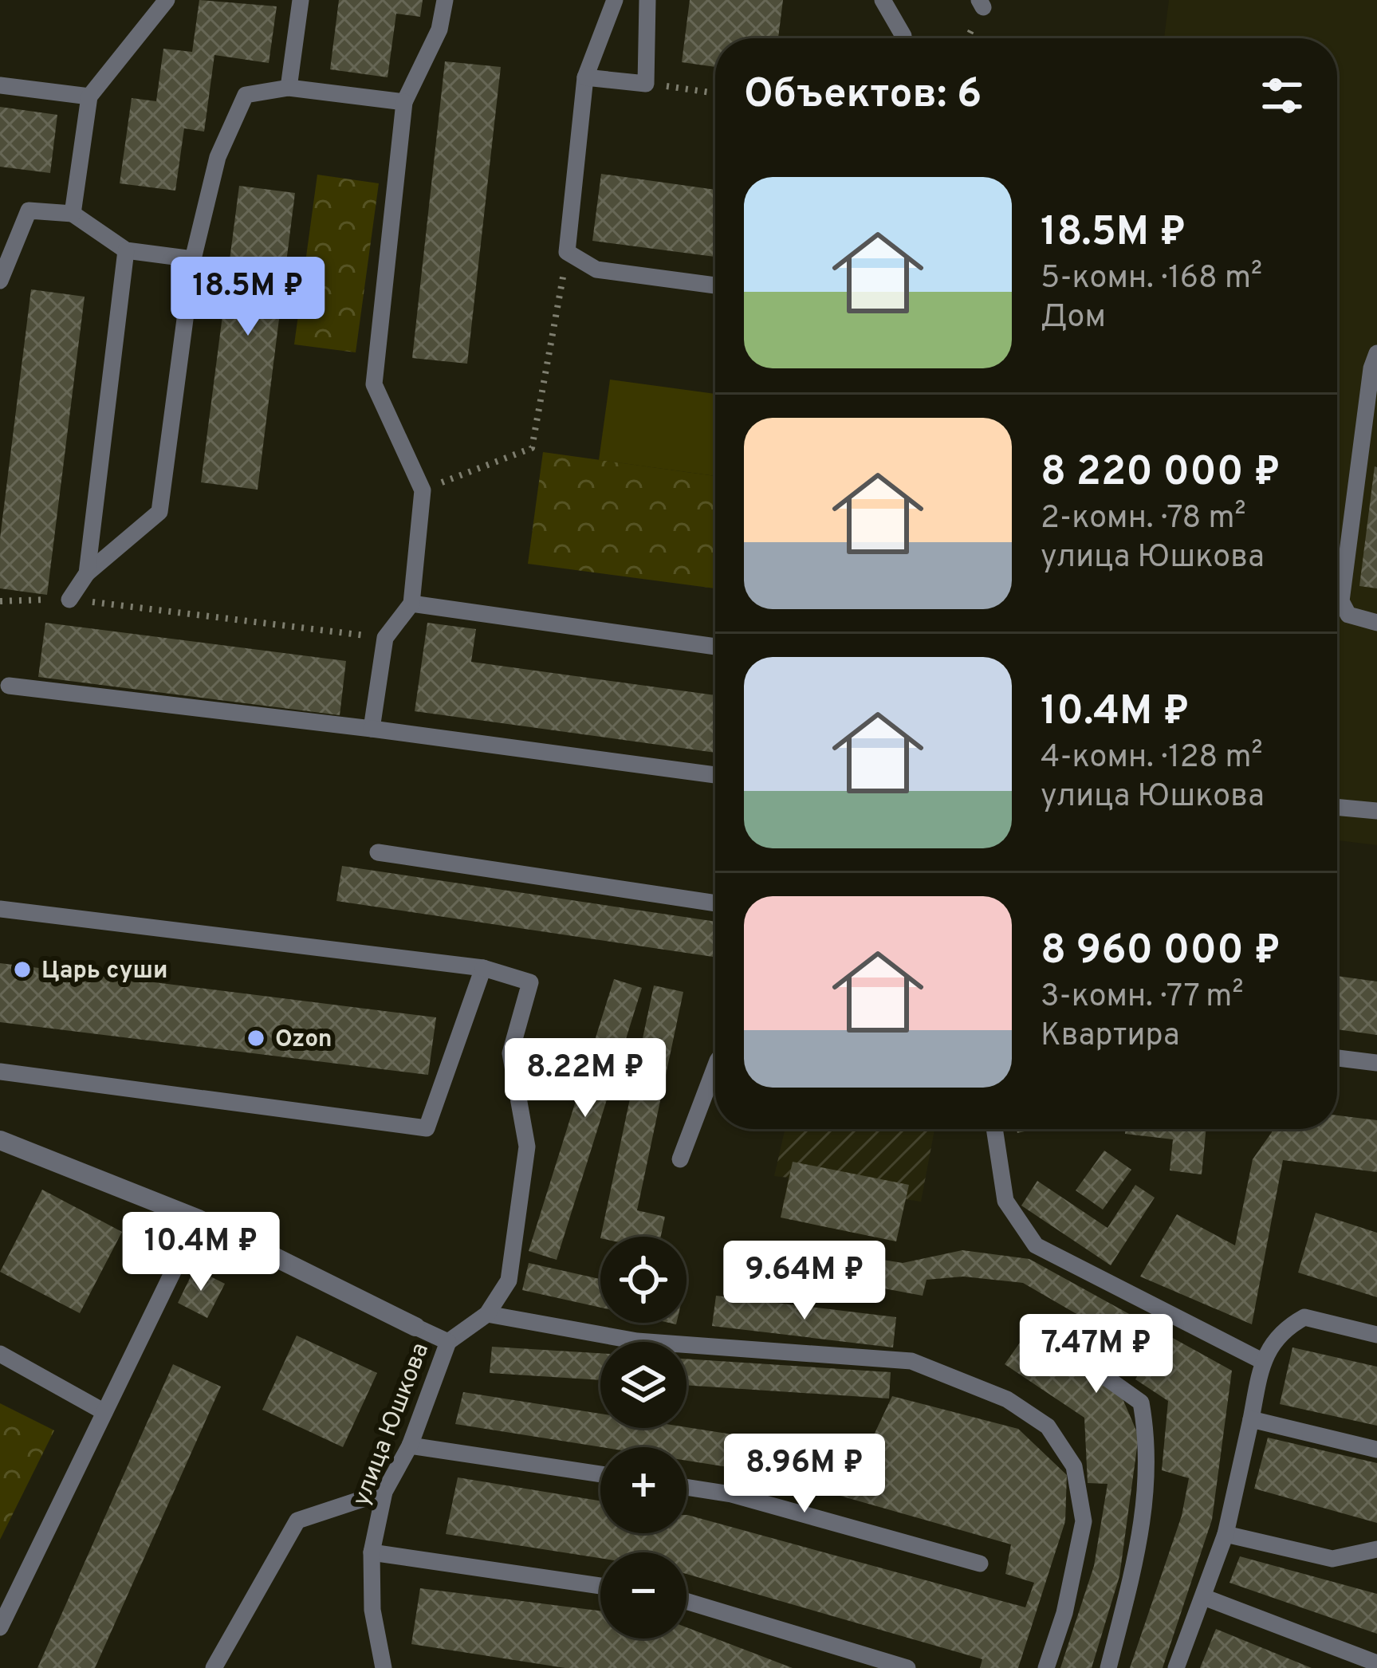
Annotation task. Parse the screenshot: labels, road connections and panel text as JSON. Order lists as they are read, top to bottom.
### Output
{
  "streets": {
    "street": ["улица Юшкова"]
  },
  "places": ["Царь суши", "Ozon"],
  "page": {
    "heading": "Объектов: 6",
    "list": [
      {
        "name": "18.5M ₽",
        "note": "5-комн. · 168 m² · Дом"
      },
      {
        "name": "8 220 000 ₽",
        "note": "2-комн. · 78 m² · улица Юшкова"
      },
      {
        "name": "10.4M ₽",
        "note": "4-комн. · 128 m² · улица Юшкова"
      },
      {
        "name": "8 960 000 ₽",
        "note": "3-комн. · 77 m² · Квартира"
      }
    ],
    "price": [
      "18.5M ₽",
      "8.22M ₽",
      "10.4M ₽",
      "9.64M ₽",
      "7.47M ₽",
      "8.96M ₽"
    ],
    "map_buttons": ["+", "−"]
  }
}
